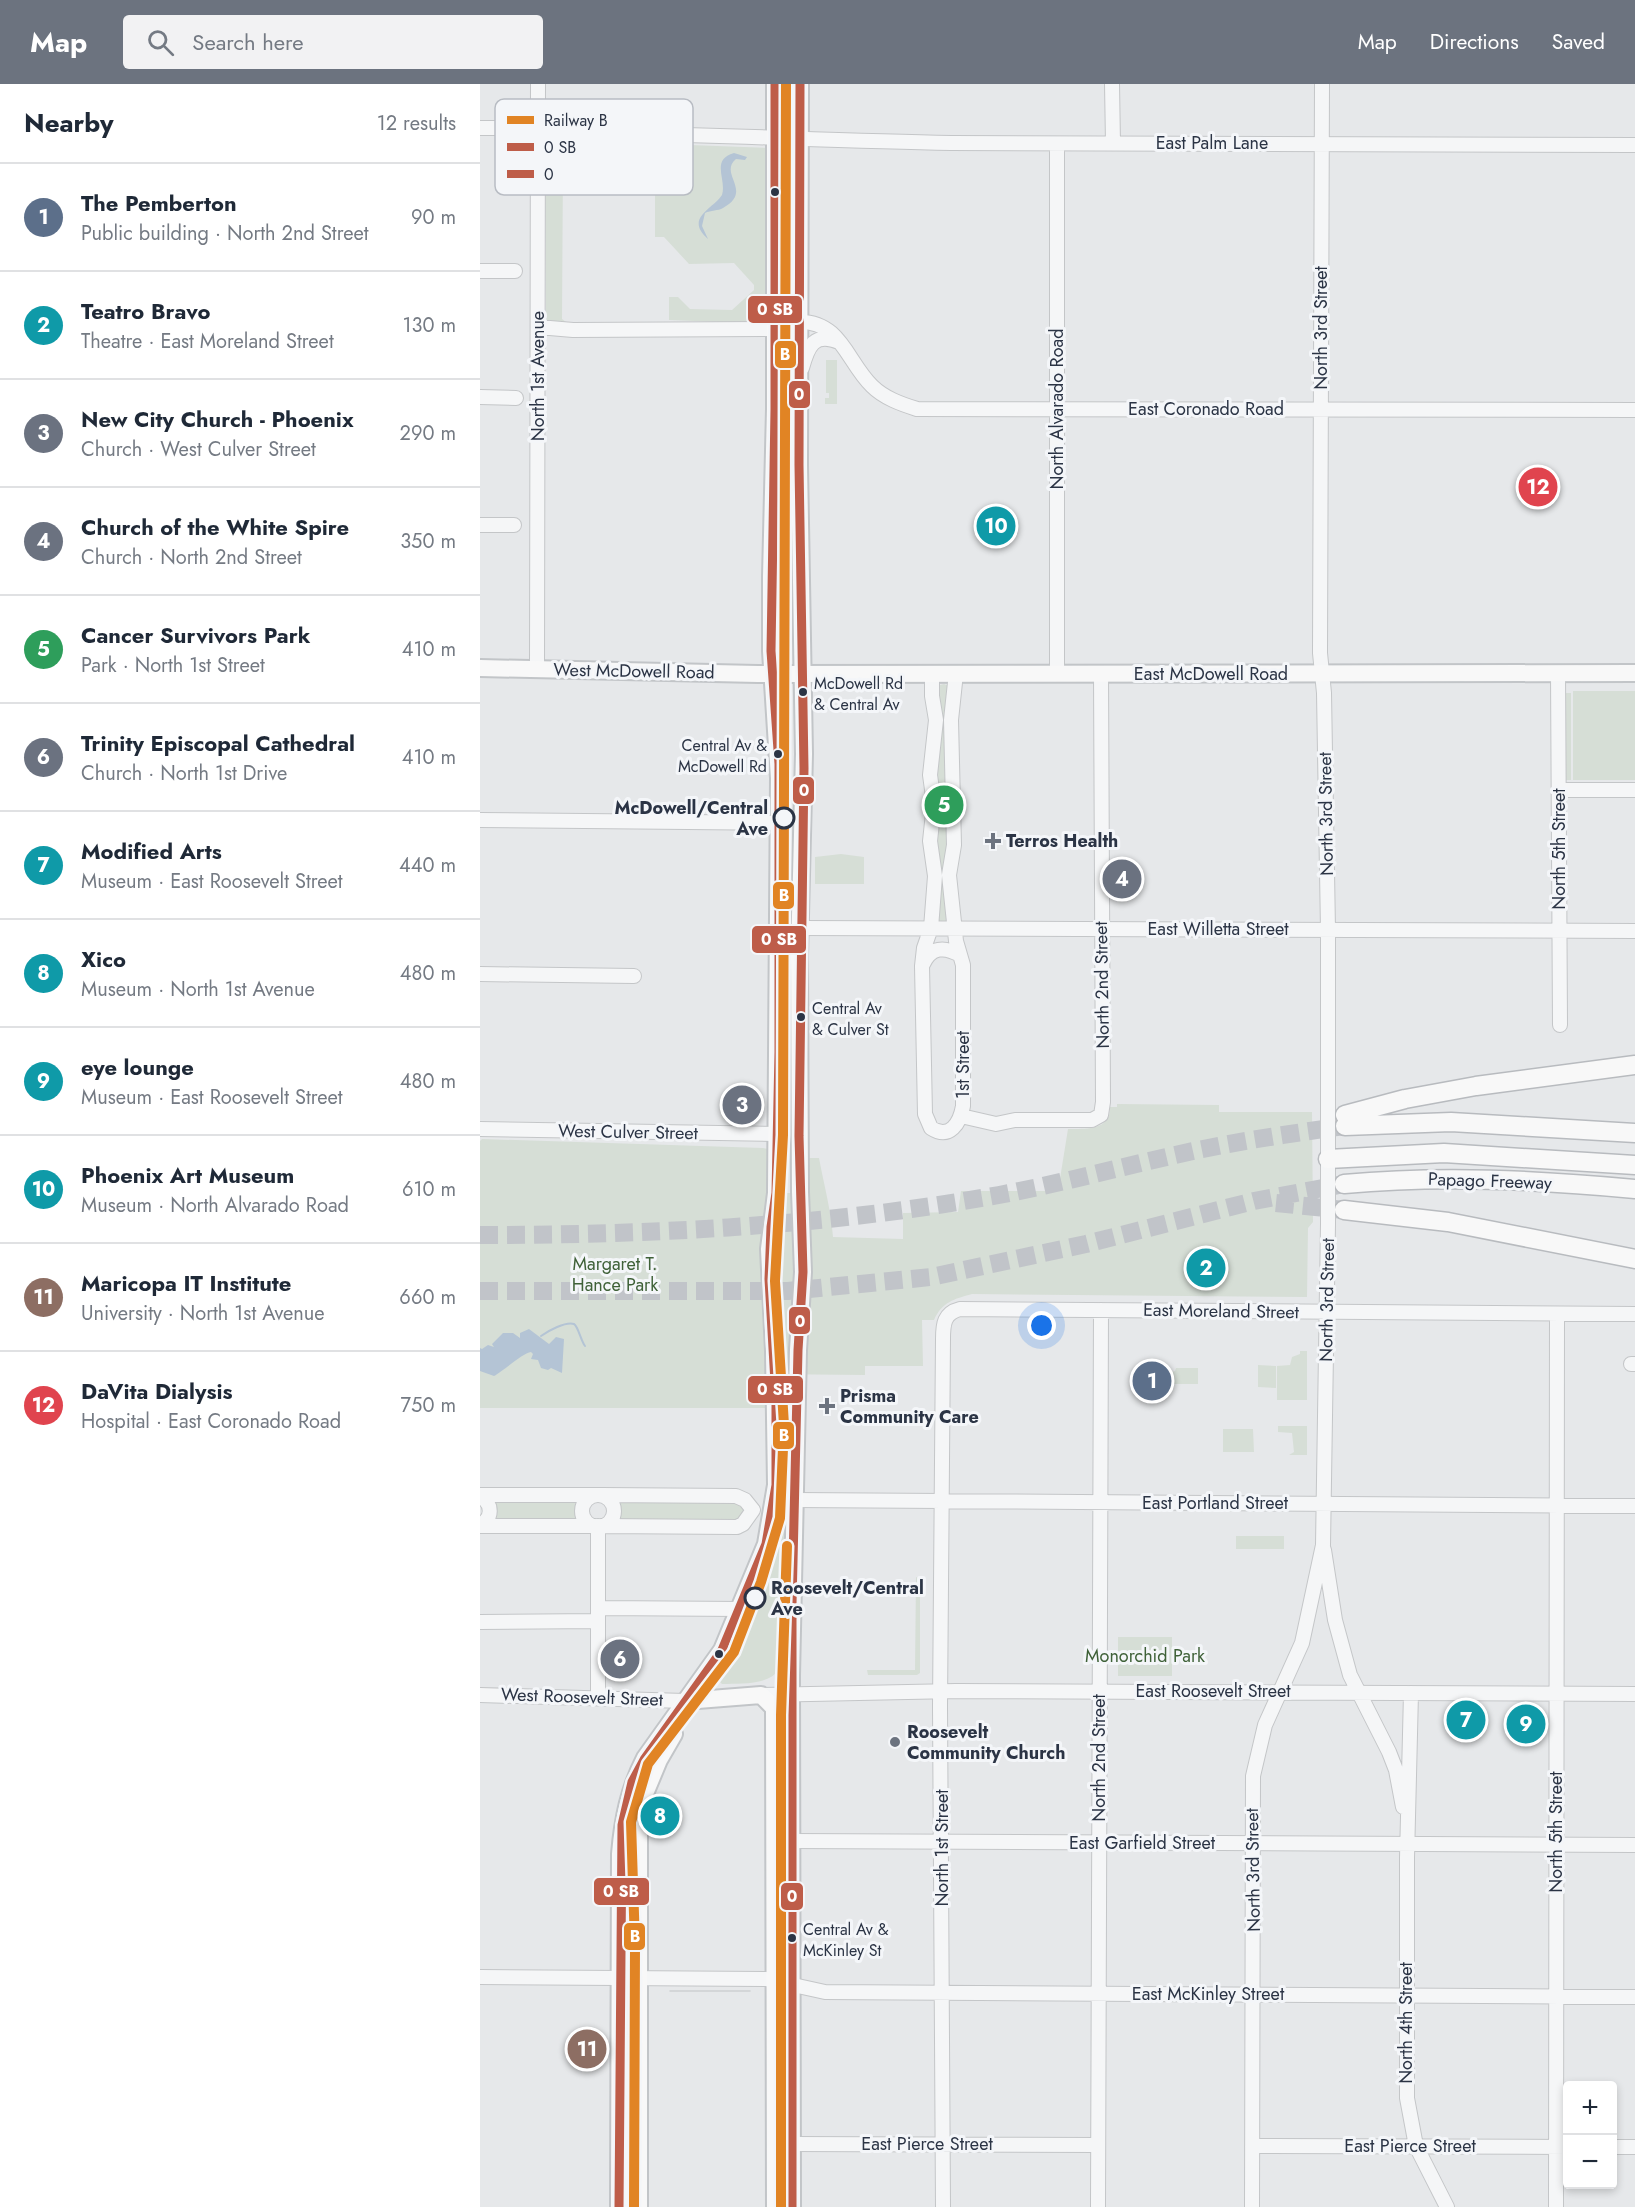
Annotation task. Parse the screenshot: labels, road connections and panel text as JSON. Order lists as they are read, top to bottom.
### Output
{
  "streets": {
    "highway": ["Papago Freeway"],
    "main road": ["West McDowell Road", "East McDowell Road", "West Roosevelt Street"],
    "street": [
      "East Palm Lane",
      "North 3rd Street",
      "North 1st Avenue",
      "North Alvarado Road",
      "East Coronado Road",
      "North 5th Street",
      "East Willetta Street",
      "North 2nd Street",
      "1st Street",
      "West Culver Street",
      "East Moreland Street",
      "East Portland Street",
      "East Roosevelt Street",
      "East Garfield Street",
      "North 1st Street",
      "East McKinley Street",
      "North 4th Street",
      "East Pierce Street"
    ]
  },
  "crossings": [
    ["East Palm Lane", "North 3rd Street"],
    ["East Palm Lane", "North Alvarado Road"],
    ["North 3rd Street", "East Coronado Road"],
    ["North 3rd Street", "East McDowell Road"],
    ["North 3rd Street", "East Willetta Street"],
    ["North 3rd Street", "East Moreland Street"],
    ["North 3rd Street", "East Portland Street"],
    ["North 3rd Street", "East Roosevelt Street"],
    ["North 3rd Street", "East Garfield Street"],
    ["North 3rd Street", "East McKinley Street"],
    ["North 3rd Street", "North 4th Street"],
    ["North 3rd Street", "East Pierce Street"],
    ["North 1st Avenue", "West McDowell Road"],
    ["North Alvarado Road", "East Coronado Road"],
    ["North Alvarado Road", "East McDowell Road"],
    ["West McDowell Road", "East McDowell Road"],
    ["East McDowell Road", "North 5th Street"],
    ["East McDowell Road", "North 2nd Street"],
    ["North 5th Street", "East Willetta Street"],
    ["North 5th Street", "East Moreland Street"],
    ["North 5th Street", "East Portland Street"],
    ["North 5th Street", "East Roosevelt Street"],
    ["North 5th Street", "East Garfield Street"],
    ["North 5th Street", "East McKinley Street"],
    ["North 5th Street", "East Pierce Street"],
    ["East Willetta Street", "North 2nd Street"],
    ["East Willetta Street", "1st Street"],
    ["North 2nd Street", "1st Street"],
    ["North 2nd Street", "East Moreland Street"],
    ["North 2nd Street", "East Portland Street"],
    ["North 2nd Street", "East Roosevelt Street"],
    ["North 2nd Street", "East Garfield Street"],
    ["North 2nd Street", "East McKinley Street"],
    ["North 2nd Street", "East Pierce Street"],
    ["East Moreland Street", "North 1st Street"],
    ["East Portland Street", "North 1st Street"],
    ["East Roosevelt Street", "West Roosevelt Street"],
    ["East Roosevelt Street", "North 1st Street"],
    ["East Roosevelt Street", "North 4th Street"],
    ["East Garfield Street", "North 1st Street"],
    ["East Garfield Street", "North 4th Street"],
    ["North 1st Street", "East McKinley Street"],
    ["North 1st Street", "East Pierce Street"],
    ["East McKinley Street", "North 4th Street"],
    ["North 4th Street", "East Pierce Street"]
  ],
  "parks": ["Margaret T. Hance Park", "Monorchid Park"],
  "places": {
    "other": [
      "McDowell Rd & Central Av",
      "Central Av & McDowell Rd",
      "McDowell/Central Ave",
      "Central Av & Culver St",
      "Roosevelt/Central Ave",
      "Roosevelt Community Church",
      "Central Av & McKinley St"
    ],
    "health": ["Terros Health", "Prisma Community Care"]
  },
  "lines": ["rail line B", "transit line 0"],
  "legend": ["Railway B", "0 SB", "0"],
  "page": {
    "header": "Map",
    "search": "Search here",
    "nav": ["Map", "Directions", "Saved"],
    "heading": ["Nearby", "12 results"],
    "list": [
      {
        "mark": "1",
        "name": "The Pemberton",
        "note": "Public building · North 2nd Street",
        "value": "90 m"
      },
      {
        "mark": "2",
        "name": "Teatro Bravo",
        "note": "Theatre · East Moreland Street",
        "value": "130 m"
      },
      {
        "mark": "3",
        "name": "New City Church - Phoenix",
        "note": "Church · West Culver Street",
        "value": "290 m"
      },
      {
        "mark": "4",
        "name": "Church of the White Spire",
        "note": "Church · North 2nd Street",
        "value": "350 m"
      },
      {
        "mark": "5",
        "name": "Cancer Survivors Park",
        "note": "Park · North 1st Street",
        "value": "410 m"
      },
      {
        "mark": "6",
        "name": "Trinity Episcopal Cathedral",
        "note": "Church · North 1st Drive",
        "value": "410 m"
      },
      {
        "mark": "7",
        "name": "Modified Arts",
        "note": "Museum · East Roosevelt Street",
        "value": "440 m"
      },
      {
        "mark": "8",
        "name": "Xico",
        "note": "Museum · North 1st Avenue",
        "value": "480 m"
      },
      {
        "mark": "9",
        "name": "eye lounge",
        "note": "Museum · East Roosevelt Street",
        "value": "480 m"
      },
      {
        "mark": "10",
        "name": "Phoenix Art Museum",
        "note": "Museum · North Alvarado Road",
        "value": "610 m"
      },
      {
        "mark": "11",
        "name": "Maricopa IT Institute",
        "note": "University · North 1st Avenue",
        "value": "660 m"
      },
      {
        "mark": "12",
        "name": "DaVita Dialysis",
        "note": "Hospital · East Coronado Road",
        "value": "750 m"
      }
    ],
    "pins": [
      "12",
      "10",
      "5",
      "4",
      "3",
      "2",
      "1",
      "6",
      "7",
      "9",
      "8",
      "11"
    ],
    "map_buttons": ["+", "−"]
  }
}
